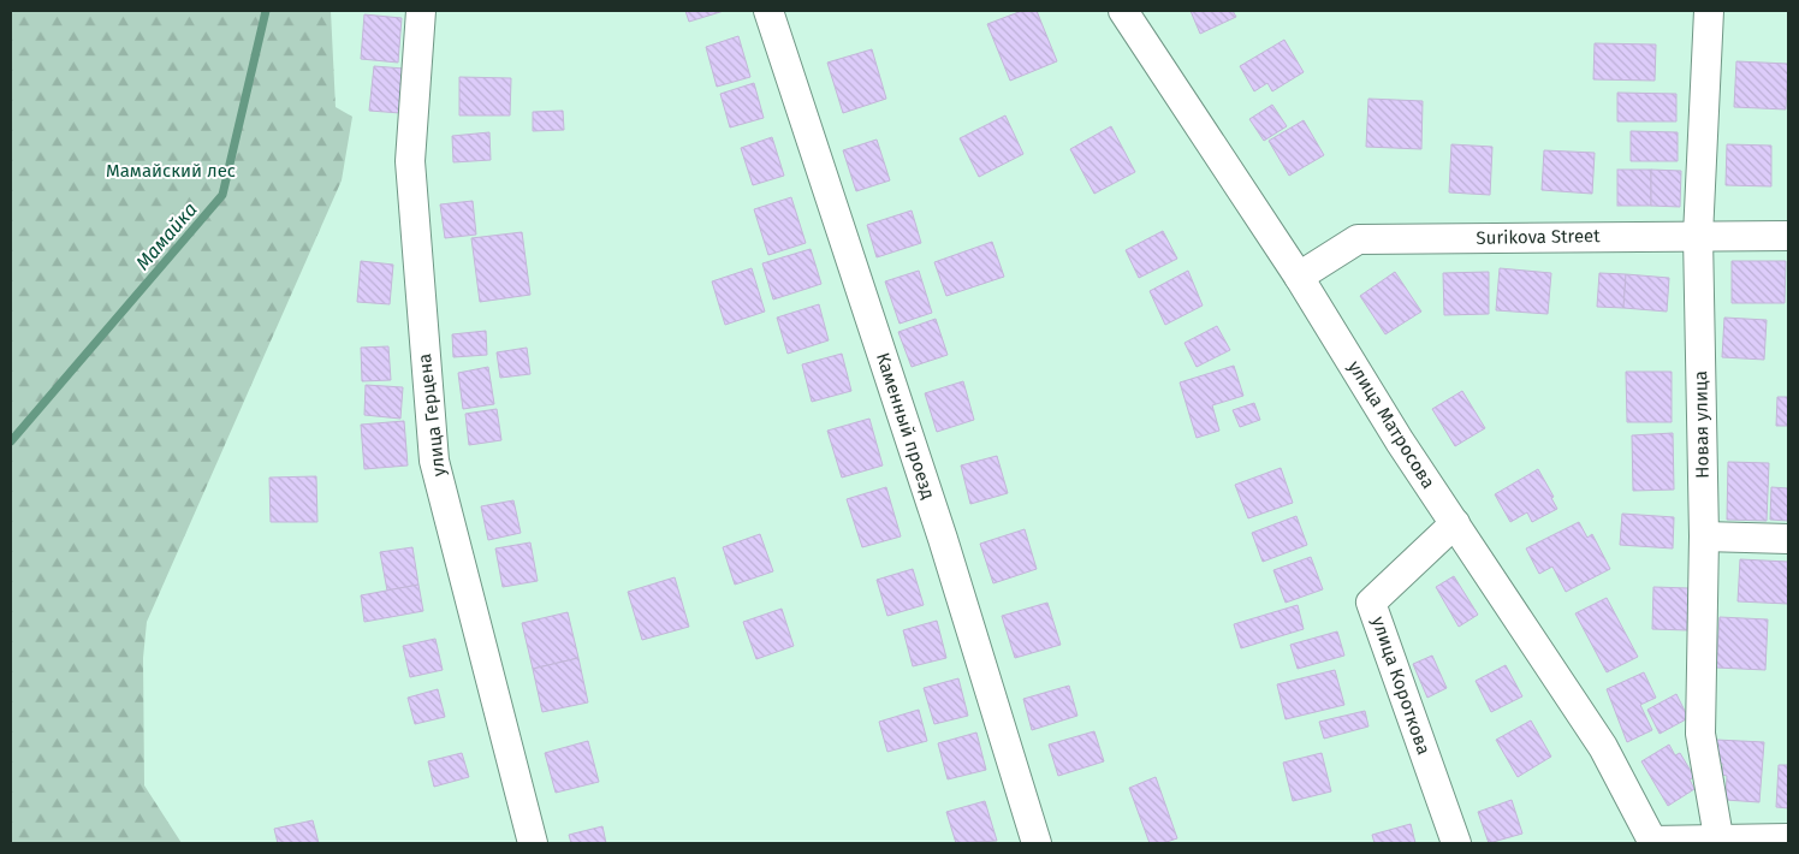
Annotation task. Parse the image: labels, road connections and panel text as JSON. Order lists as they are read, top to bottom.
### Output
{
  "streets": {
    "street": [
      "Surikova Street",
      "улица Герцена",
      "улица Матросова",
      "Новая улица",
      "Каменный проезд",
      "улица Короткова"
    ]
  },
  "crossings": [
    ["Surikova Street", "улица Матросова"],
    ["Surikova Street", "Новая улица"],
    ["улица Матросова", "улица Короткова"]
  ],
  "water": ["Мамайка"],
  "parks": ["Мамайский лес"]
}
